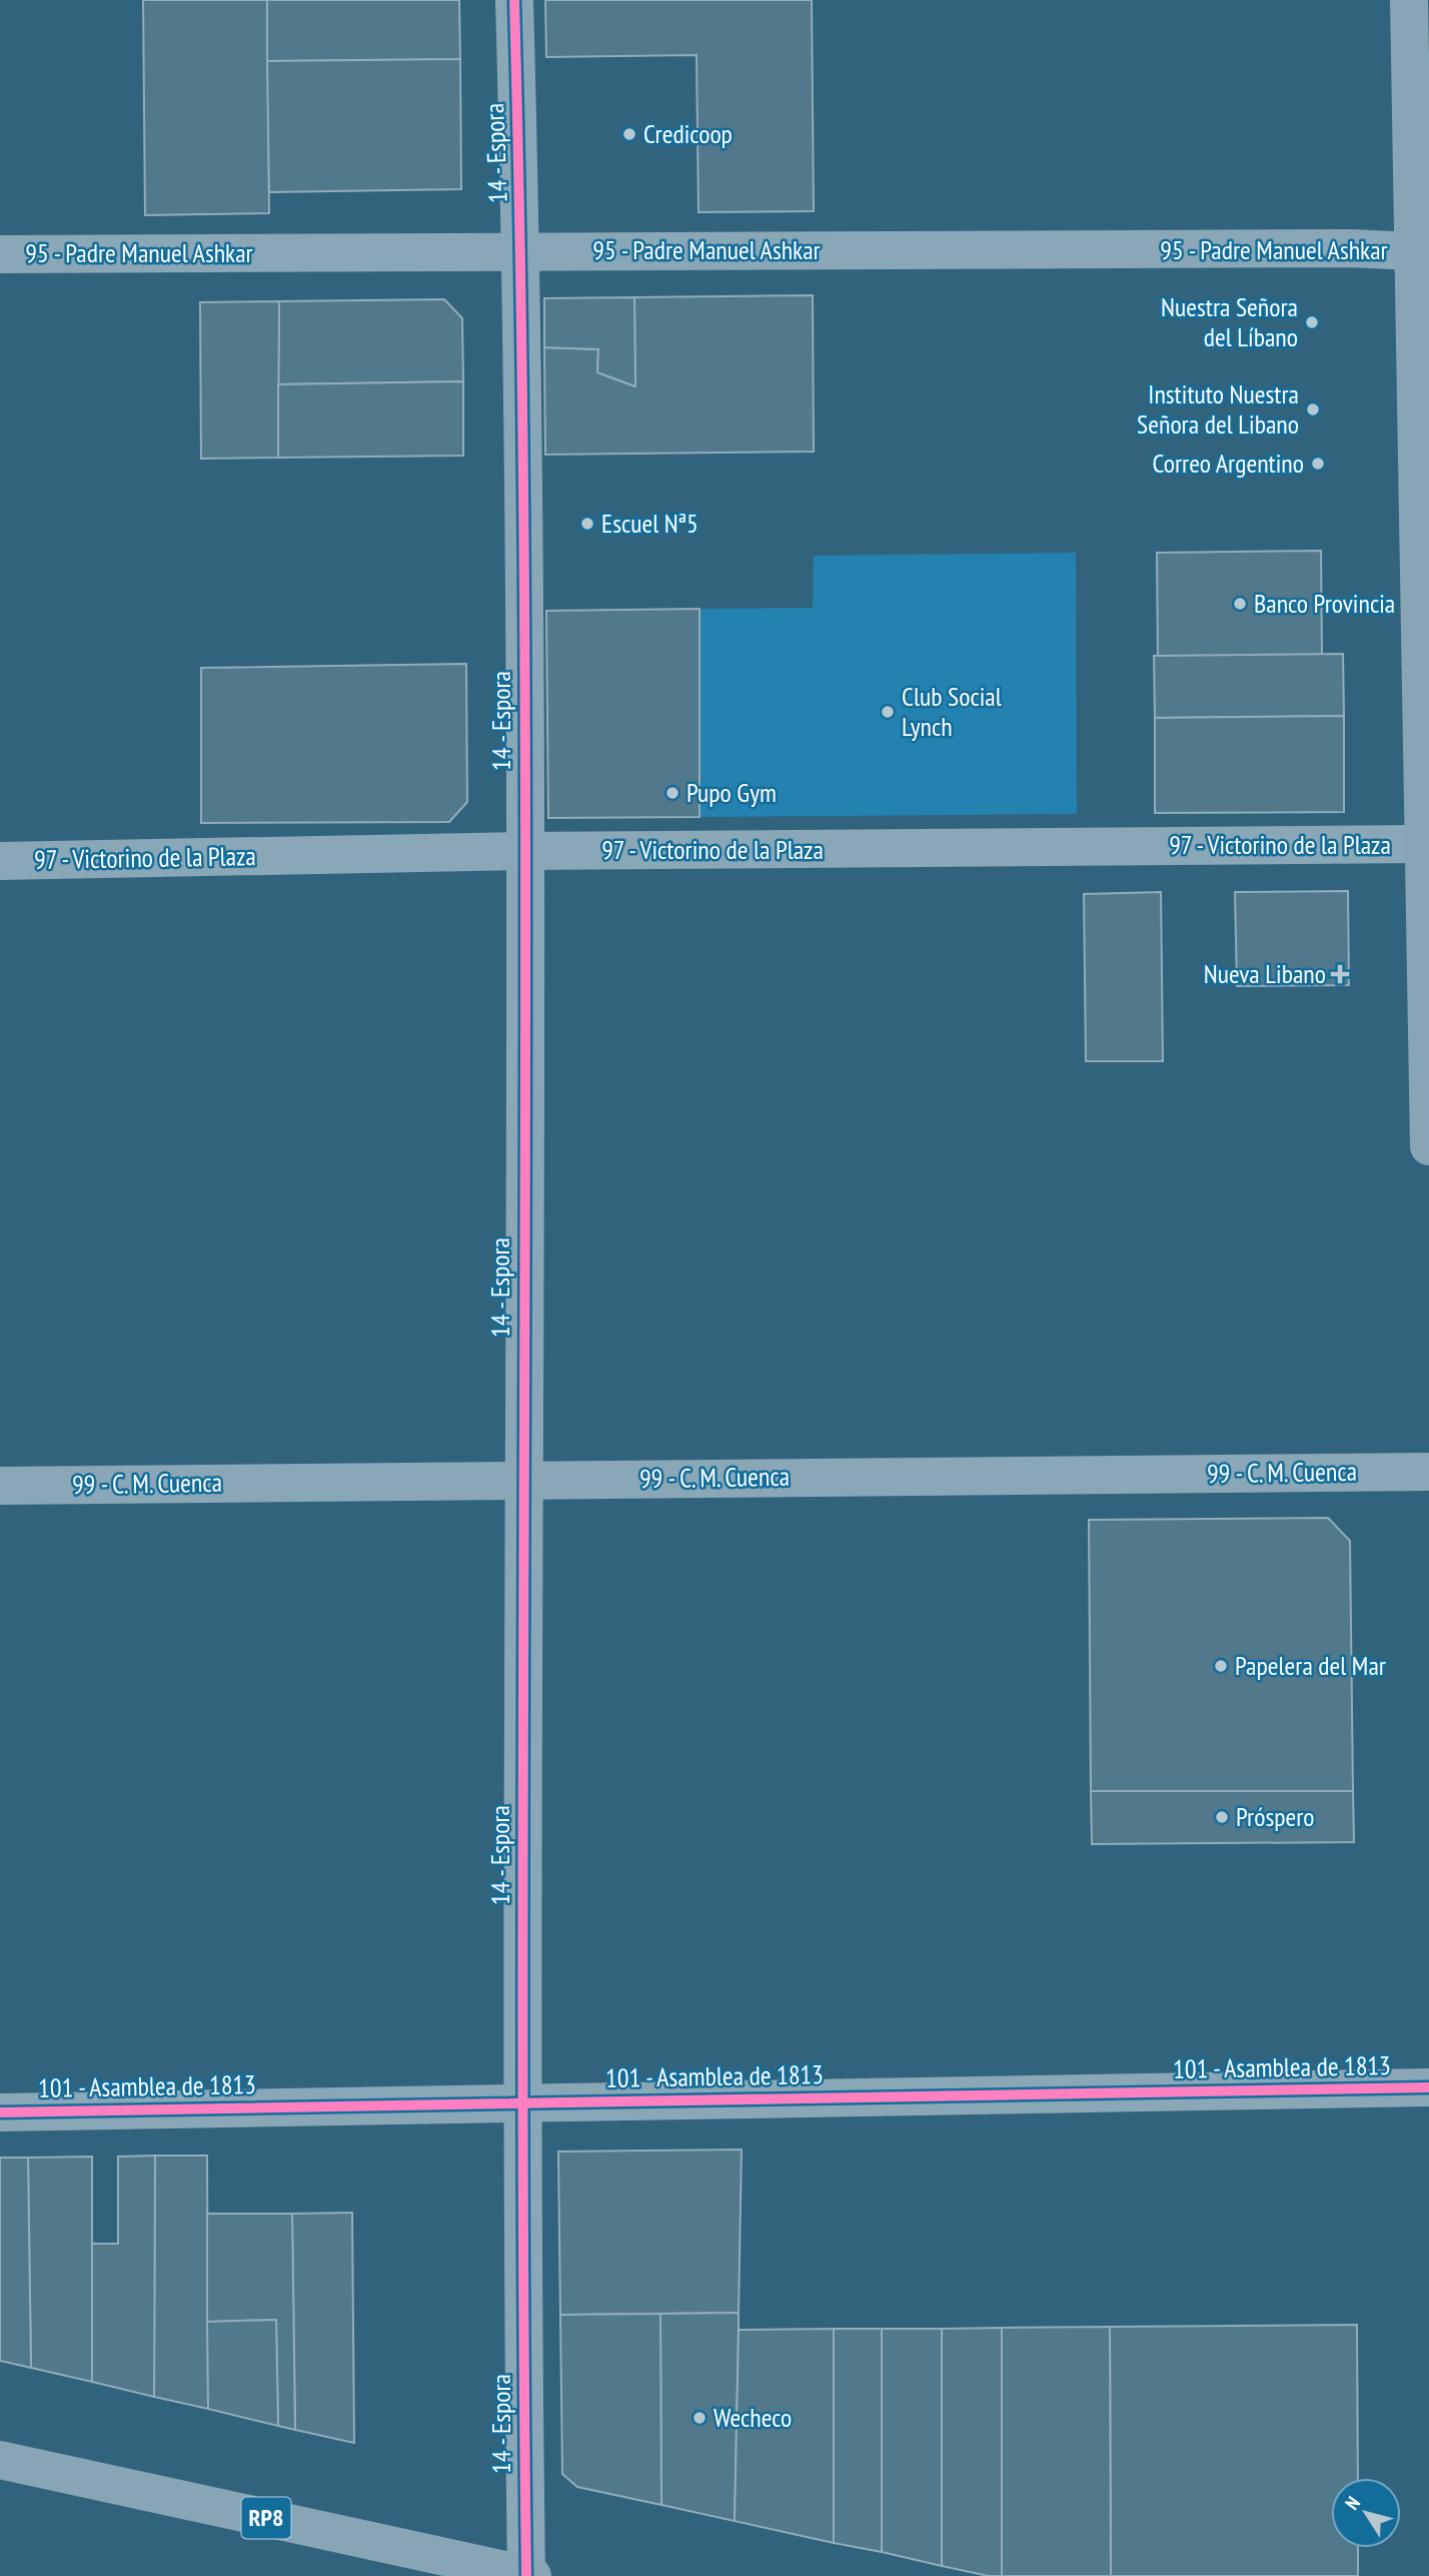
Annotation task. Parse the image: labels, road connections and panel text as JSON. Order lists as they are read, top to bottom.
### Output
{
  "streets": {
    "main road": ["RP8"],
    "street": [
      "14 - Espora",
      "95 - Padre Manuel Ashkar",
      "97 - Victorino de la Plaza",
      "99 - C. M. Cuenca",
      "101 - Asamblea de 1813"
    ]
  },
  "crossings": [
    ["14 - Espora", "95 - Padre Manuel Ashkar"],
    ["14 - Espora", "97 - Victorino de la Plaza"],
    ["14 - Espora", "99 - C. M. Cuenca"],
    ["14 - Espora", "101 - Asamblea de 1813"],
    ["14 - Espora", "RP8"]
  ],
  "places": {
    "other": [
      "Credicoop",
      "Nuestra Señora del Líbano",
      "Instituto Nuestra Señora del Libano",
      "Correo Argentino",
      "Escuel Nª5",
      "Banco Provincia",
      "Club Social Lynch",
      "Pupo Gym",
      "Papelera del Mar",
      "Próspero",
      "Wecheco"
    ],
    "health": ["Nueva Libano"]
  },
  "north": "top left"
}
